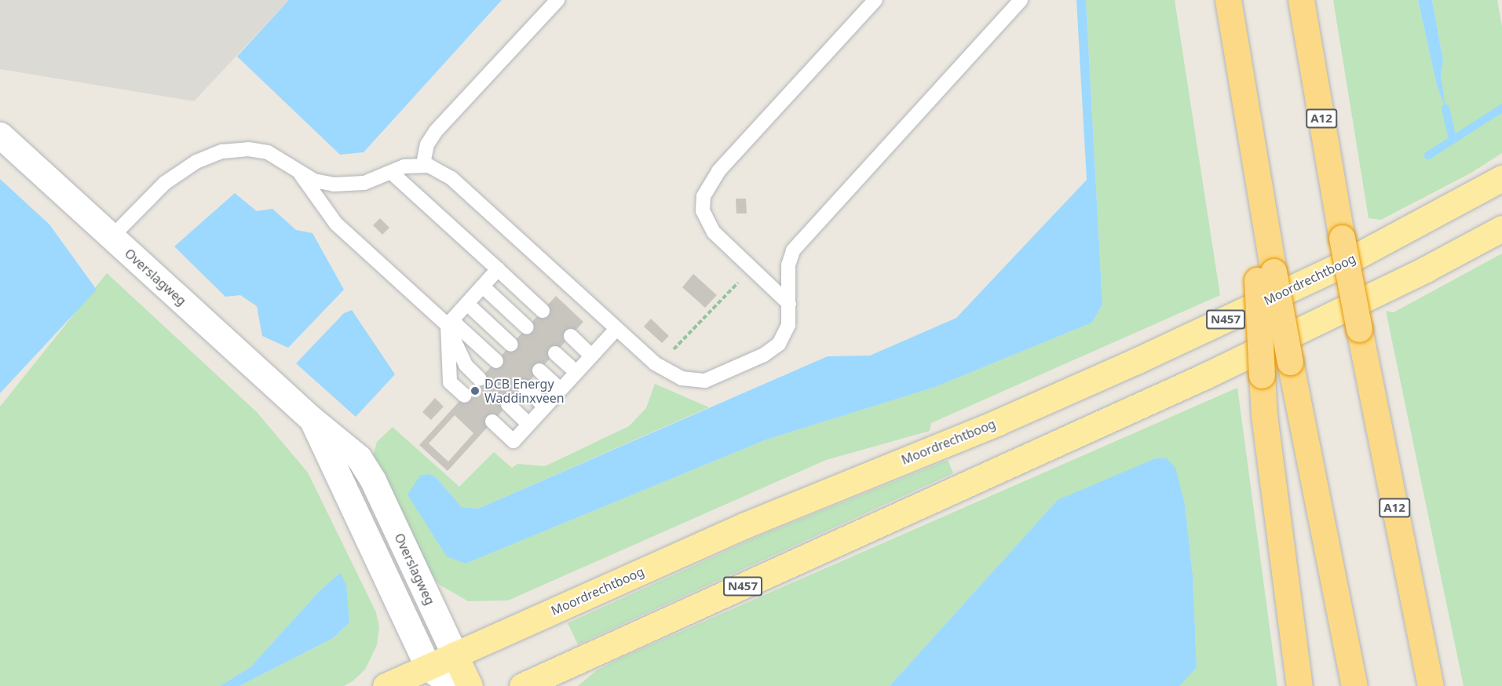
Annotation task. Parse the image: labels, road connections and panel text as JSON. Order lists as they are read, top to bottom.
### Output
{
  "streets": {
    "highway": ["A12"],
    "main road": ["Overslagweg", "Moordrechtboog", "N457"]
  },
  "crossings": [
    ["Overslagweg", "Moordrechtboog"]
  ],
  "places": ["DCB Energy Waddinxveen"]
}
